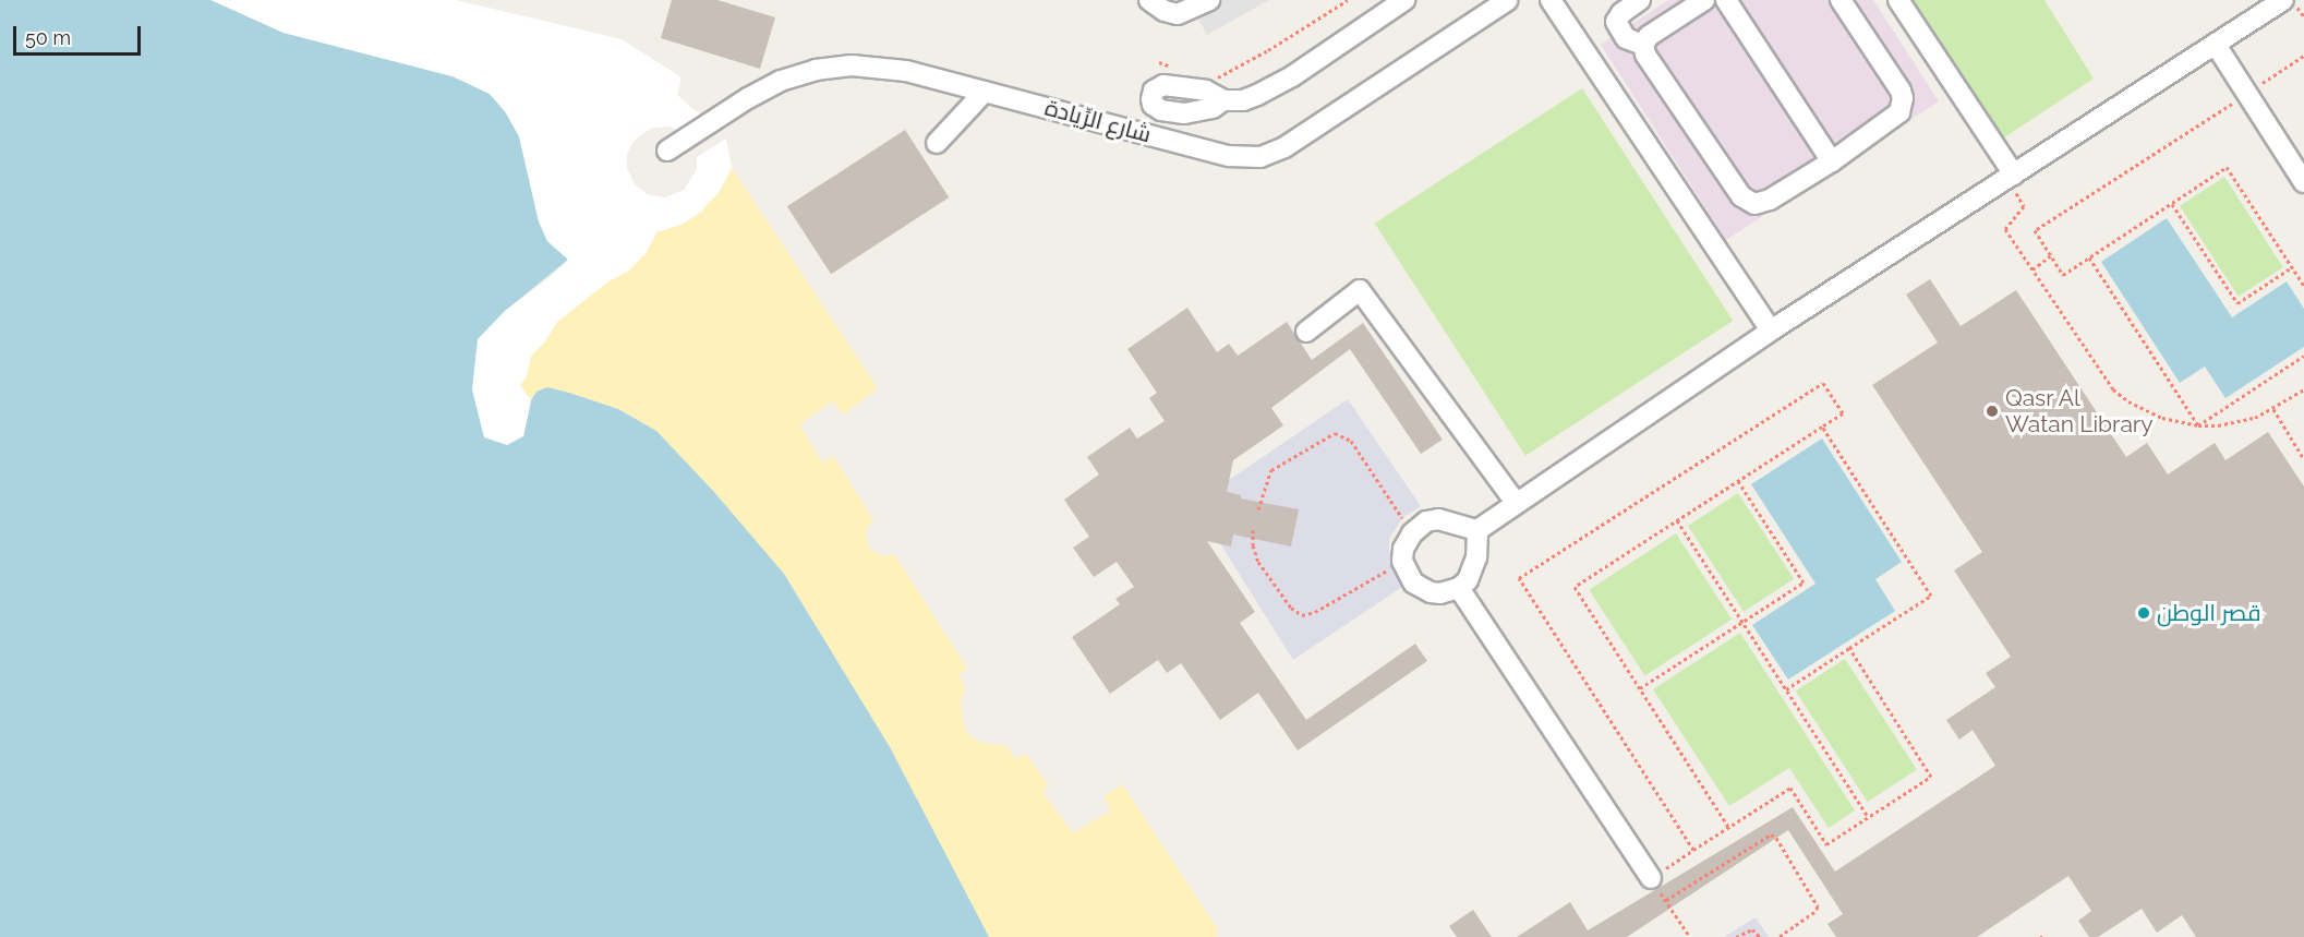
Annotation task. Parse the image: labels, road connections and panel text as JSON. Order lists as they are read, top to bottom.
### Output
{
  "streets": {
    "street": ["شارع الرِّيادة"]
  },
  "places": ["Qasr Al Watan Library", "قصر الوطن"],
  "scale_bar": "50 m"
}
